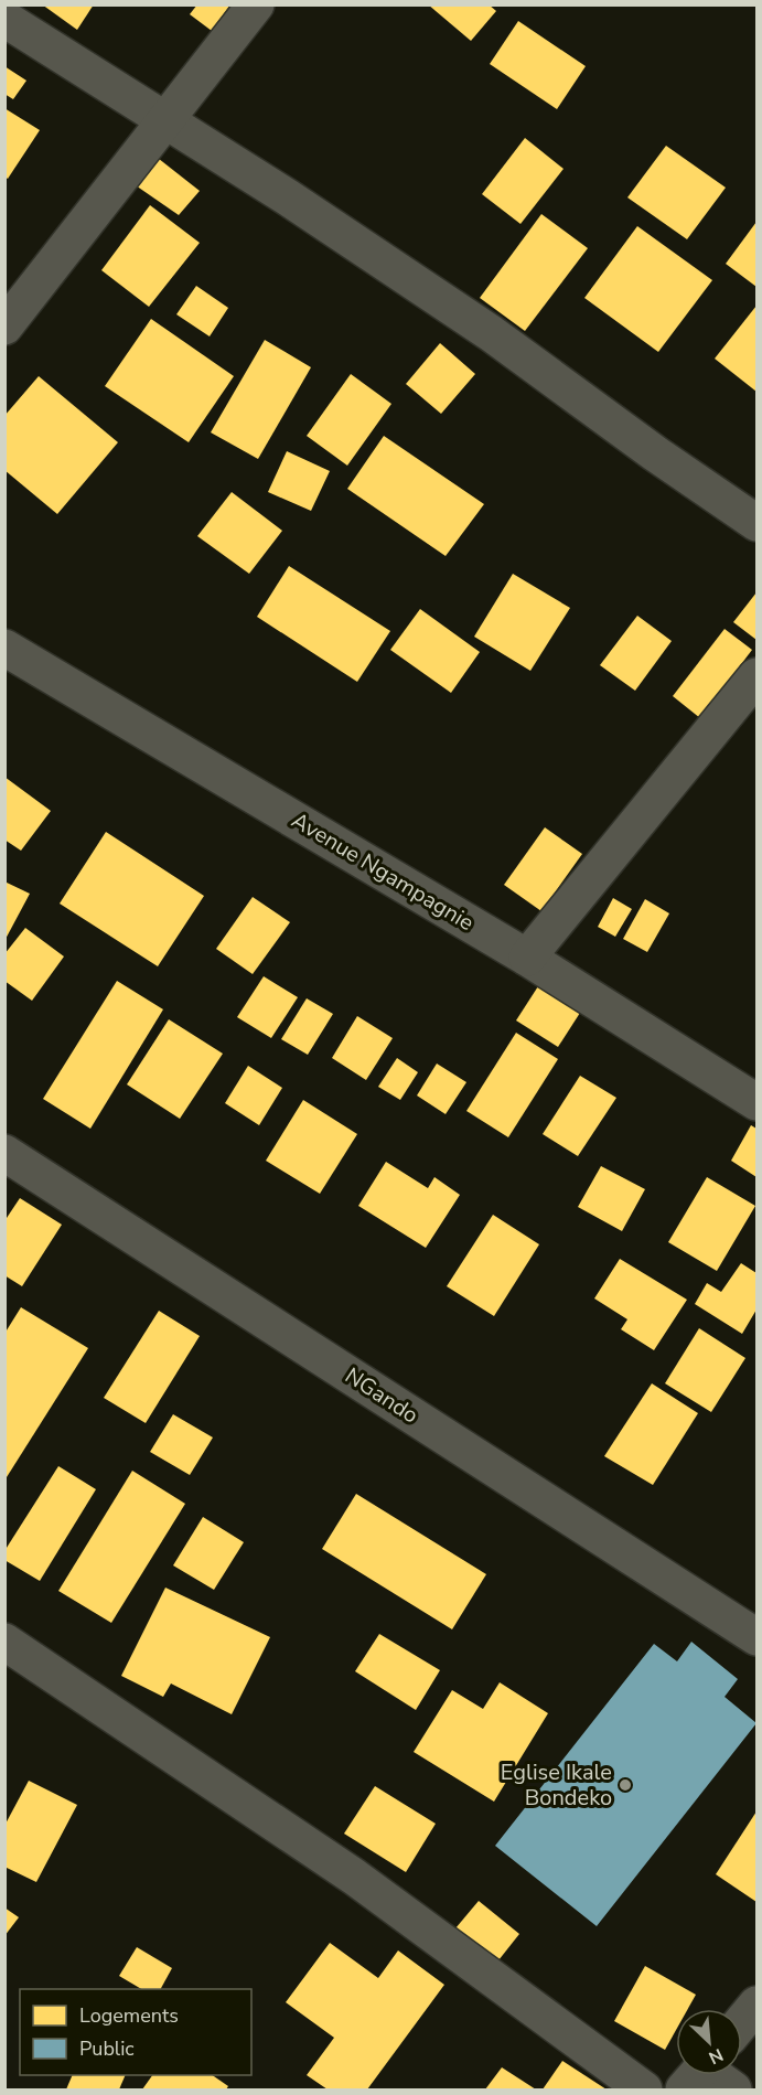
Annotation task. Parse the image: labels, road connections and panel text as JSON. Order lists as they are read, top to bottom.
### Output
{
  "streets": {
    "street": ["Avenue Ngampagnie", "NGando"]
  },
  "places": ["Eglise Ikale Bondeko"],
  "legend": ["Logements", "Public"],
  "north": "bottom right"
}
